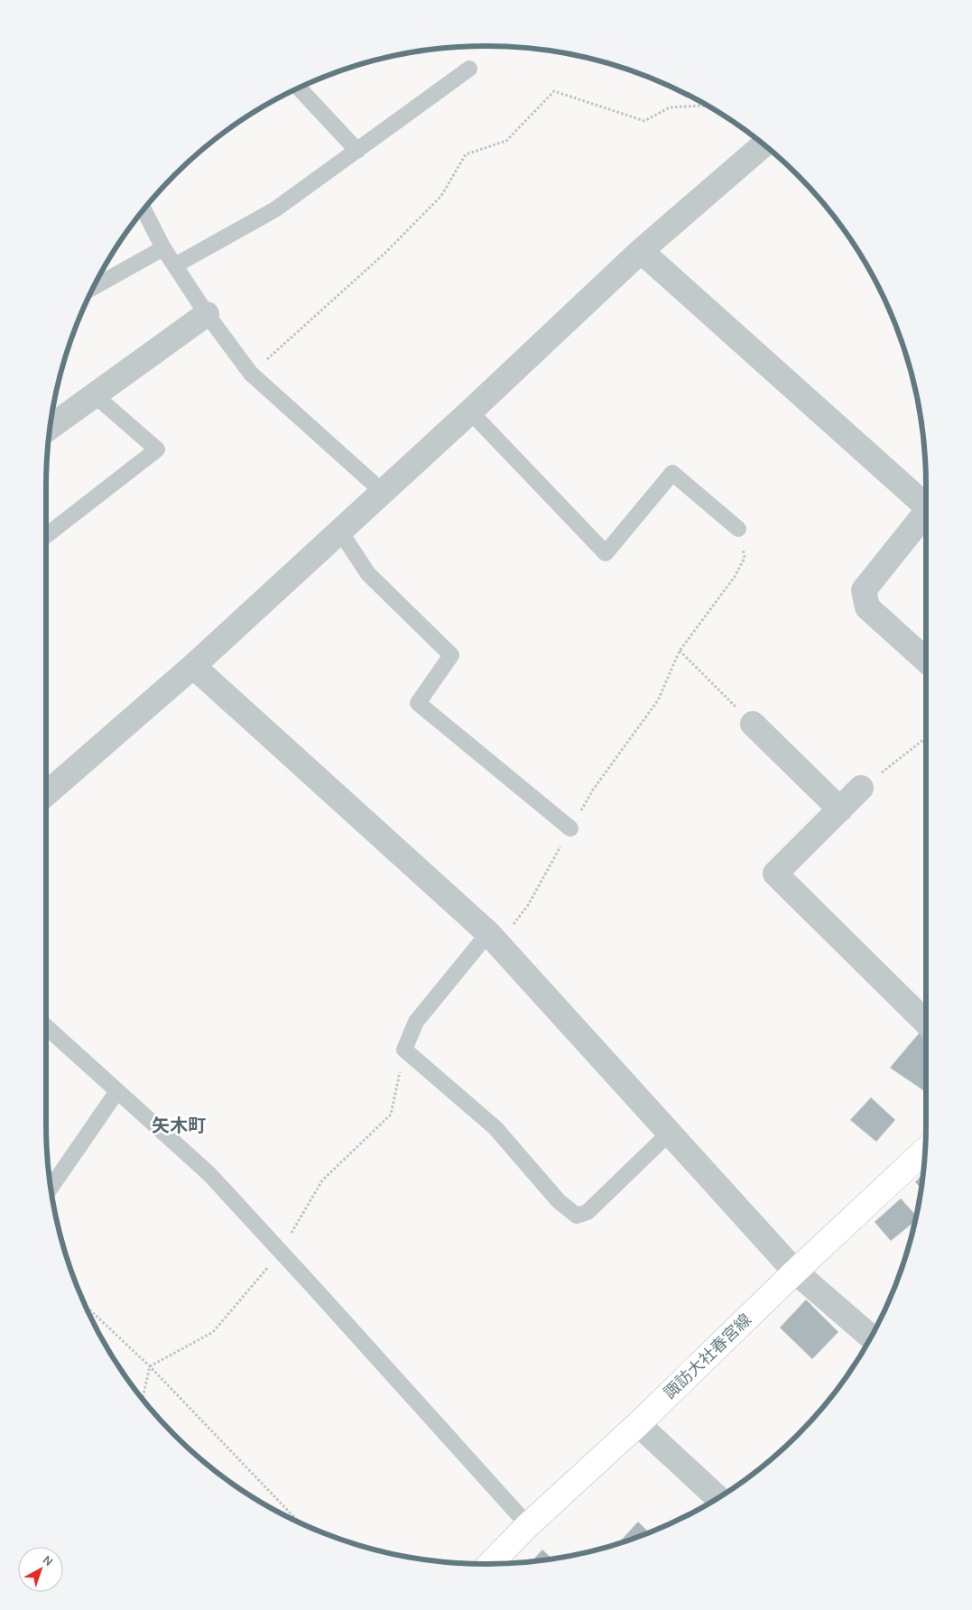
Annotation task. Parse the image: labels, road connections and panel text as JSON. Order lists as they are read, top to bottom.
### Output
{
  "streets": {
    "main road": ["諏訪大社春宮線"]
  },
  "districts": ["矢木町"],
  "north": "top right"
}
